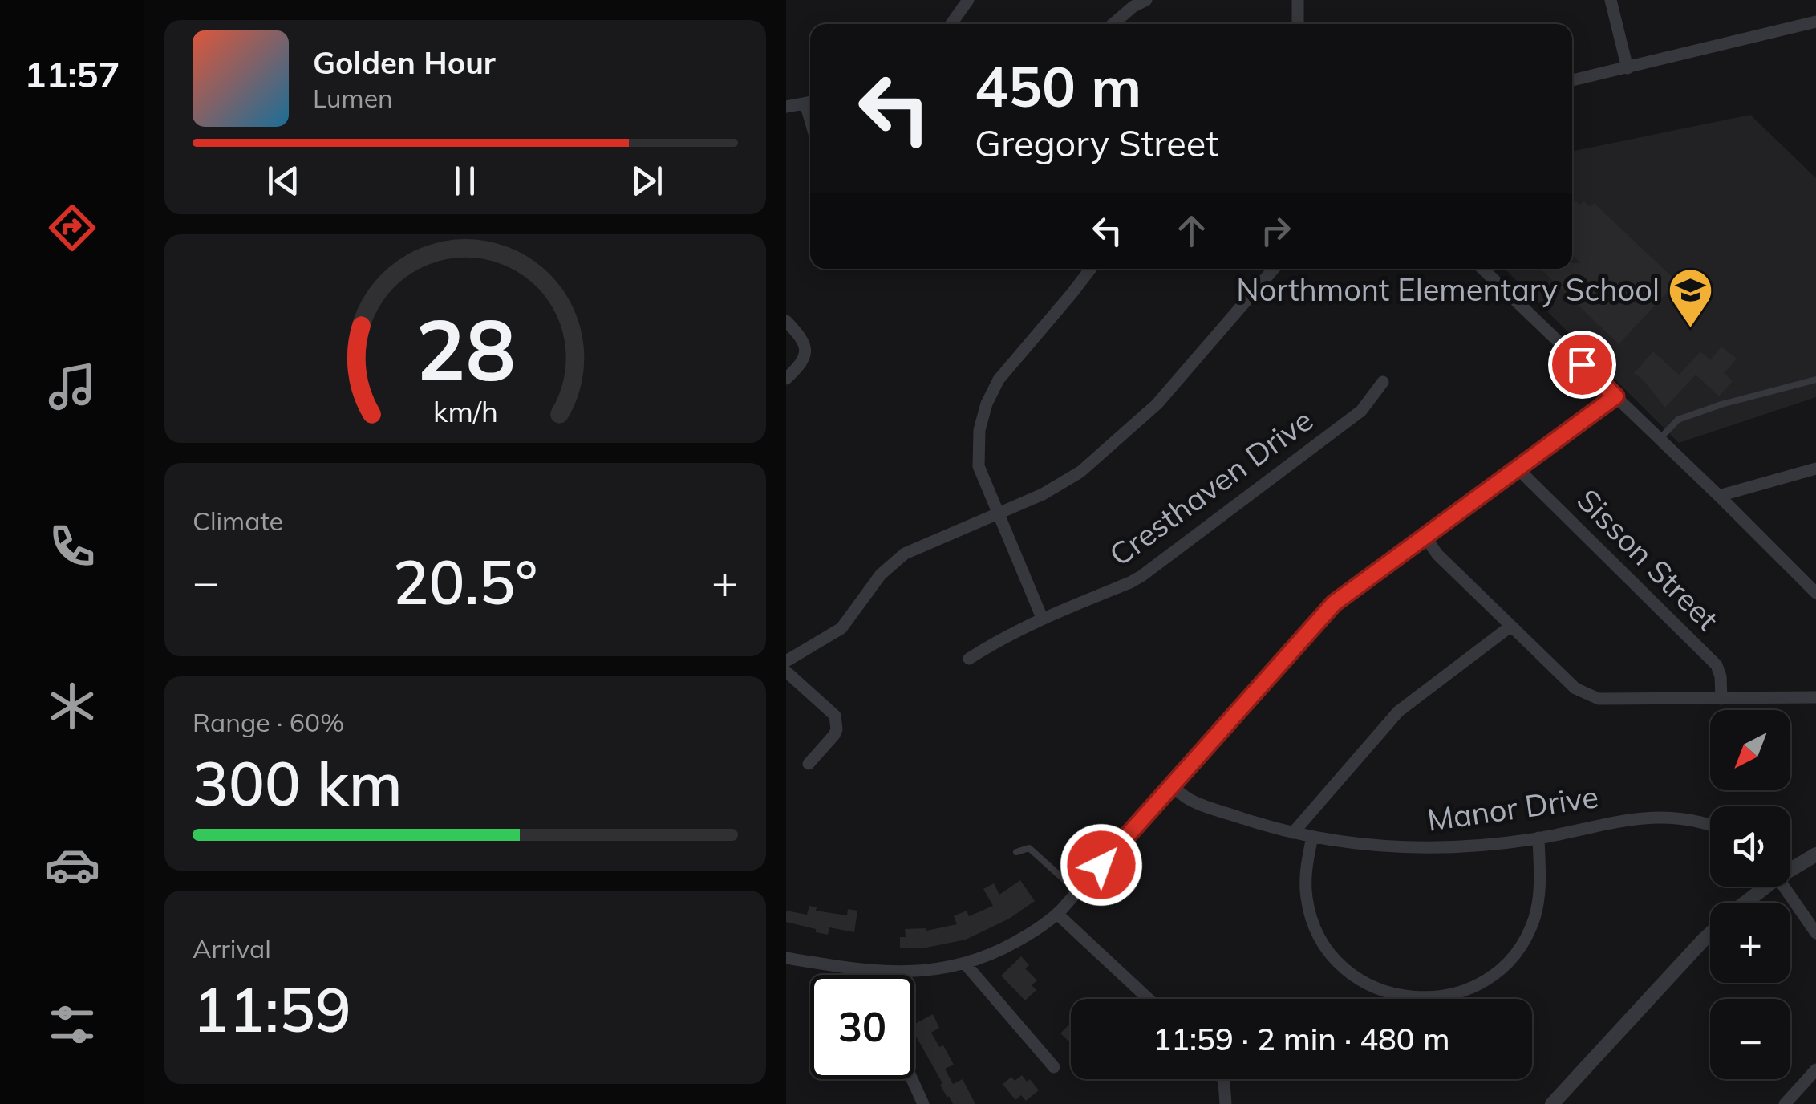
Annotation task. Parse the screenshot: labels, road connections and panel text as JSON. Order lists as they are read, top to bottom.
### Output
{
  "streets": {
    "street": ["Cresthaven Drive", "Sisson Street", "Manor Drive"]
  },
  "places": {
    "school or university": ["Northmont Elementary School"]
  },
  "north": "bottom left",
  "page": {
    "tabs": "11:57",
    "turn": ["450 m", "Gregory Street"],
    "song": ["Golden Hour", "Lumen"],
    "tile": [
      "Climate",
      ["Range · 60%", "300 km"],
      ["Arrival", "11:59"]
    ],
    "heat": ["−", "20.5°", "+"],
    "map_buttons": ["+", "−"],
    "limit": "30",
    "trip": "11:59 · 2 min · 480 m",
    "gauge": ["28", "km/h"]
  }
}
